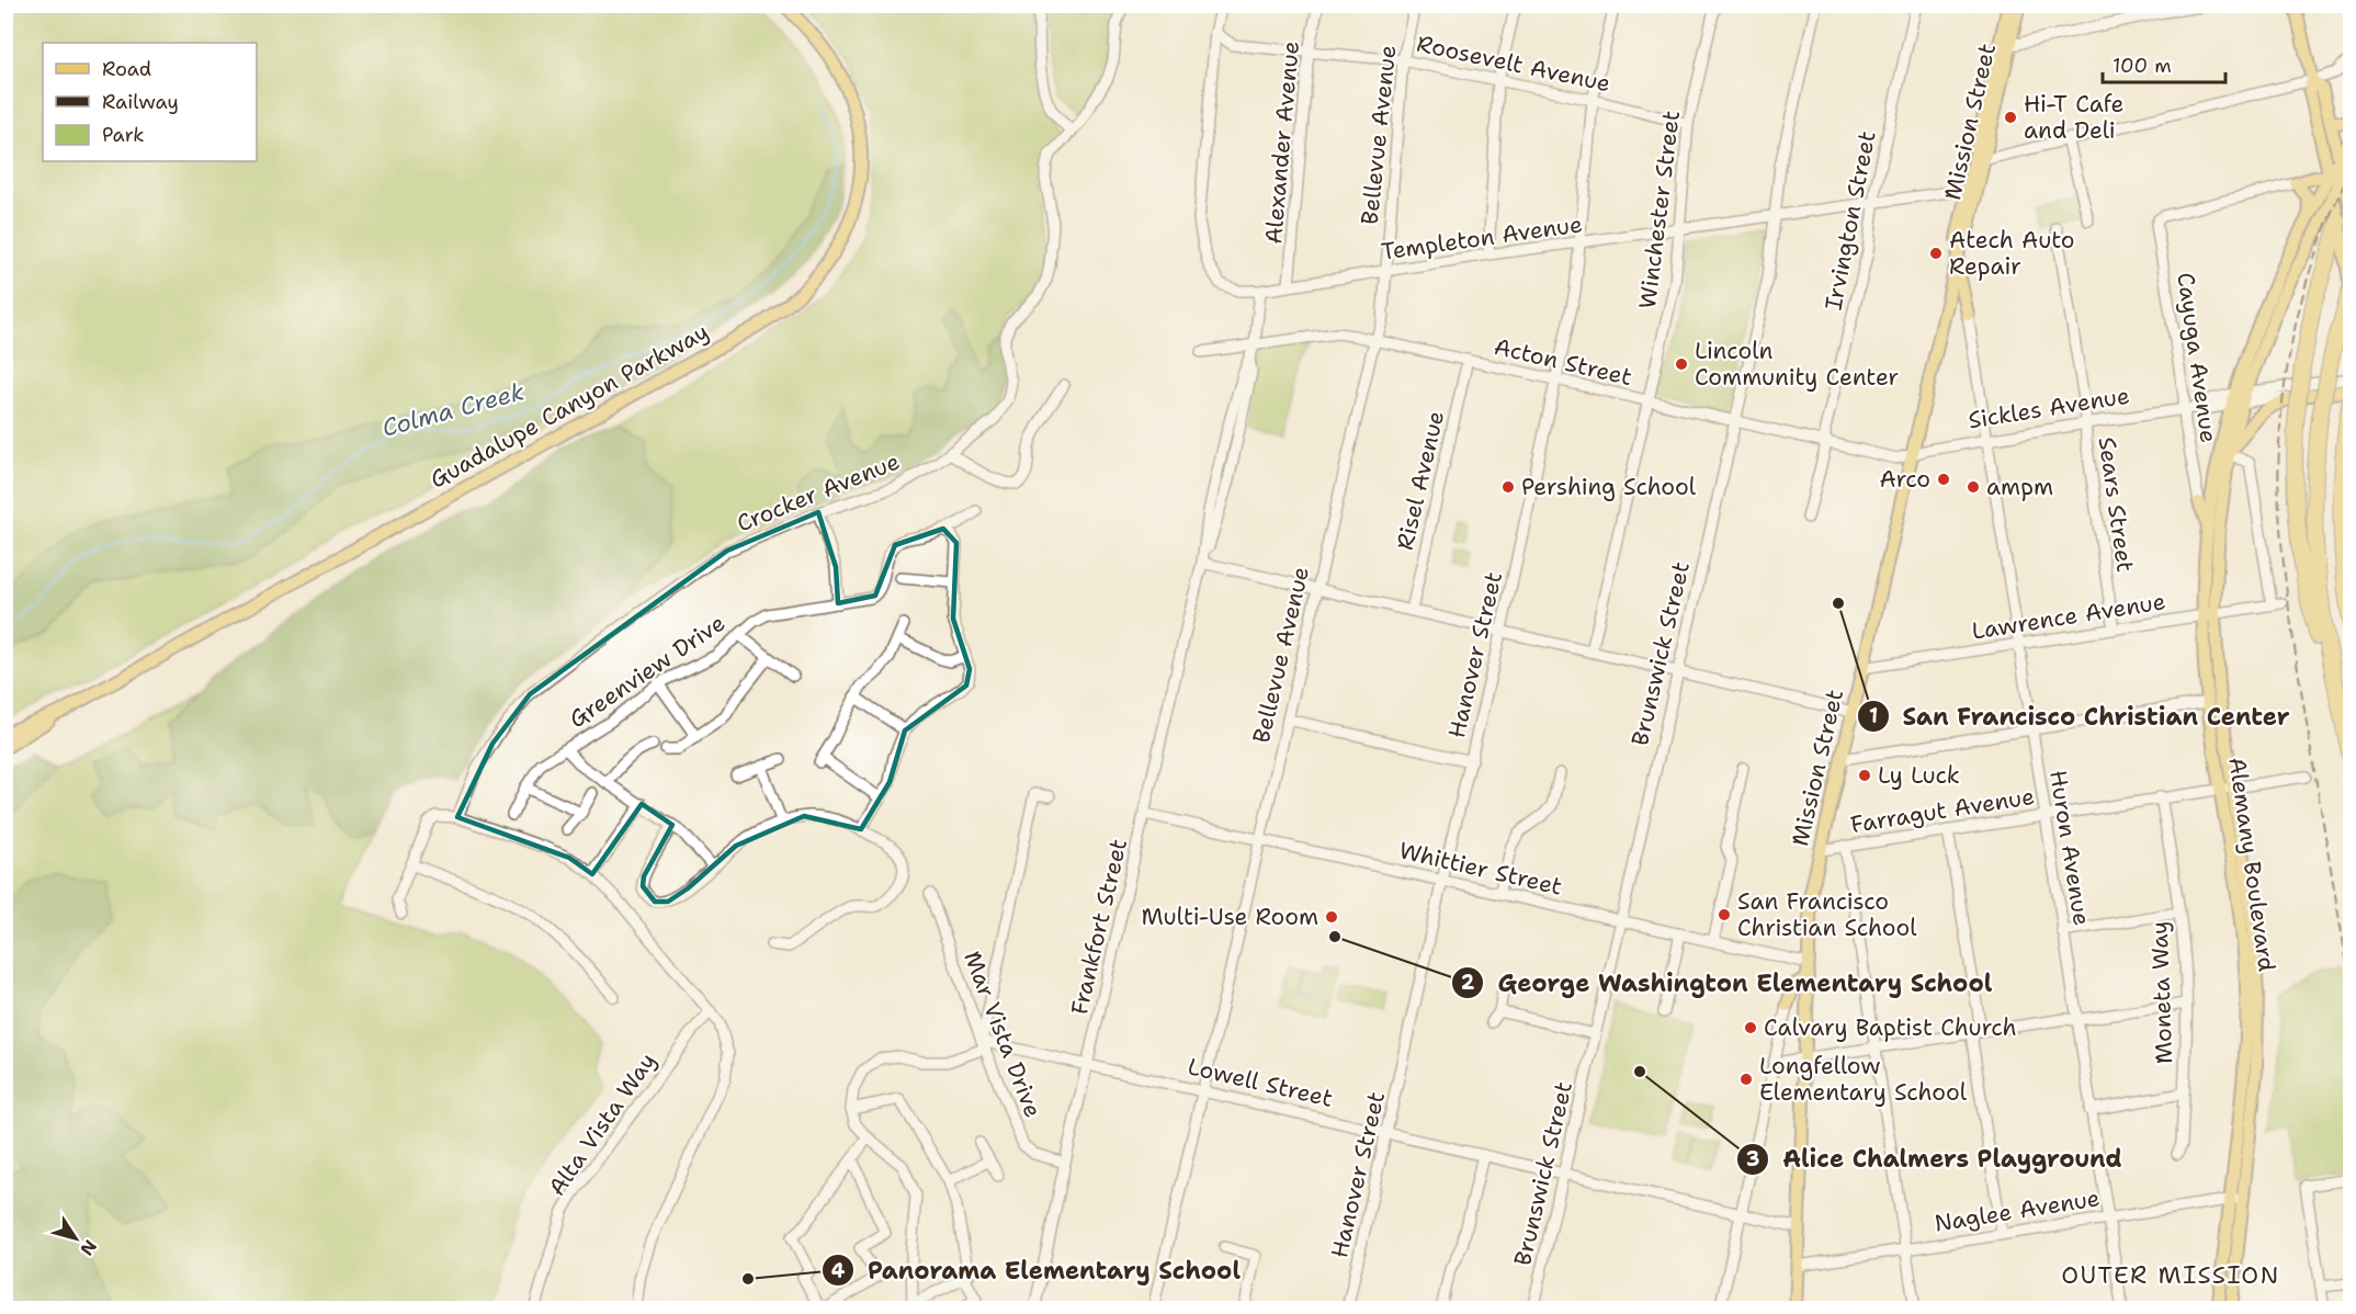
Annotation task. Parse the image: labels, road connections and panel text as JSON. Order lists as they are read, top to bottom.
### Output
{
  "streets": {
    "main road": [
      "Mission Street",
      "Guadalupe Canyon Parkway",
      "Sickles Avenue",
      "Alemany Boulevard"
    ],
    "street": [
      "Roosevelt Avenue",
      "Bellevue Avenue",
      "Alexander Avenue",
      "Winchester Street",
      "Irvington Street",
      "Templeton Avenue",
      "Cayuga Avenue",
      "Acton Street",
      "Risel Avenue",
      "Crocker Avenue",
      "Sears Street",
      "Lawrence Avenue",
      "Brunswick Street",
      "Hanover Street",
      "Greenview Drive",
      "Farragut Avenue",
      "Huron Avenue",
      "Whittier Street",
      "Frankfort Street",
      "Moneta Way",
      "Mar Vista Drive",
      "Lowell Street",
      "Alta Vista Way",
      "Naglee Avenue"
    ]
  },
  "crossings": [
    ["Roosevelt Avenue", "Bellevue Avenue"],
    ["Roosevelt Avenue", "Alexander Avenue"],
    ["Roosevelt Avenue", "Winchester Street"],
    ["Roosevelt Avenue", "Templeton Avenue"],
    ["Roosevelt Avenue", "Hanover Street"],
    ["Mission Street", "Templeton Avenue"],
    ["Mission Street", "Acton Street"],
    ["Mission Street", "Sickles Avenue"],
    ["Mission Street", "Lawrence Avenue"],
    ["Mission Street", "Farragut Avenue"],
    ["Mission Street", "Whittier Street"],
    ["Mission Street", "Lowell Street"],
    ["Mission Street", "Naglee Avenue"],
    ["Bellevue Avenue", "Templeton Avenue"],
    ["Bellevue Avenue", "Acton Street"],
    ["Bellevue Avenue", "Whittier Street"],
    ["Bellevue Avenue", "Lowell Street"],
    ["Alexander Avenue", "Templeton Avenue"],
    ["Winchester Street", "Templeton Avenue"],
    ["Winchester Street", "Acton Street"],
    ["Irvington Street", "Templeton Avenue"],
    ["Irvington Street", "Acton Street"],
    ["Templeton Avenue", "Brunswick Street"],
    ["Templeton Avenue", "Hanover Street"],
    ["Templeton Avenue", "Frankfort Street"],
    ["Cayuga Avenue", "Sickles Avenue"],
    ["Acton Street", "Sickles Avenue"],
    ["Acton Street", "Risel Avenue"],
    ["Acton Street", "Brunswick Street"],
    ["Acton Street", "Hanover Street"],
    ["Acton Street", "Frankfort Street"],
    ["Sickles Avenue", "Sears Street"],
    ["Sickles Avenue", "Huron Avenue"],
    ["Sickles Avenue", "Alemany Boulevard"],
    ["Sears Street", "Lawrence Avenue"],
    ["Lawrence Avenue", "Huron Avenue"],
    ["Lawrence Avenue", "Alemany Boulevard"],
    ["Brunswick Street", "Whittier Street"],
    ["Brunswick Street", "Lowell Street"],
    ["Hanover Street", "Whittier Street"],
    ["Hanover Street", "Lowell Street"],
    ["Farragut Avenue", "Huron Avenue"],
    ["Farragut Avenue", "Alemany Boulevard"],
    ["Farragut Avenue", "Moneta Way"],
    ["Huron Avenue", "Moneta Way"],
    ["Huron Avenue", "Naglee Avenue"],
    ["Alemany Boulevard", "Naglee Avenue"],
    ["Whittier Street", "Frankfort Street"],
    ["Frankfort Street", "Mar Vista Drive"],
    ["Frankfort Street", "Lowell Street"],
    ["Mar Vista Drive", "Lowell Street"]
  ],
  "districts": ["OUTER MISSION"],
  "water": ["Colma Creek"],
  "places": [
    "Hi-T Cafe and Deli",
    "Atech Auto Repair",
    "Lincoln Community Center",
    "Arco",
    "Pershing School",
    "ampm",
    "San Francisco Christian Center",
    "Ly Luck",
    "San Francisco Christian School",
    "Multi-Use Room",
    "George Washington Elementary School",
    "Calvary Baptist Church",
    "Alice Chalmers Playground",
    "Longfellow Elementary School",
    "Panorama Elementary School"
  ],
  "legend": ["Road", "Railway", "Park"],
  "scale_bar": "100 m",
  "north": "bottom right"
}
